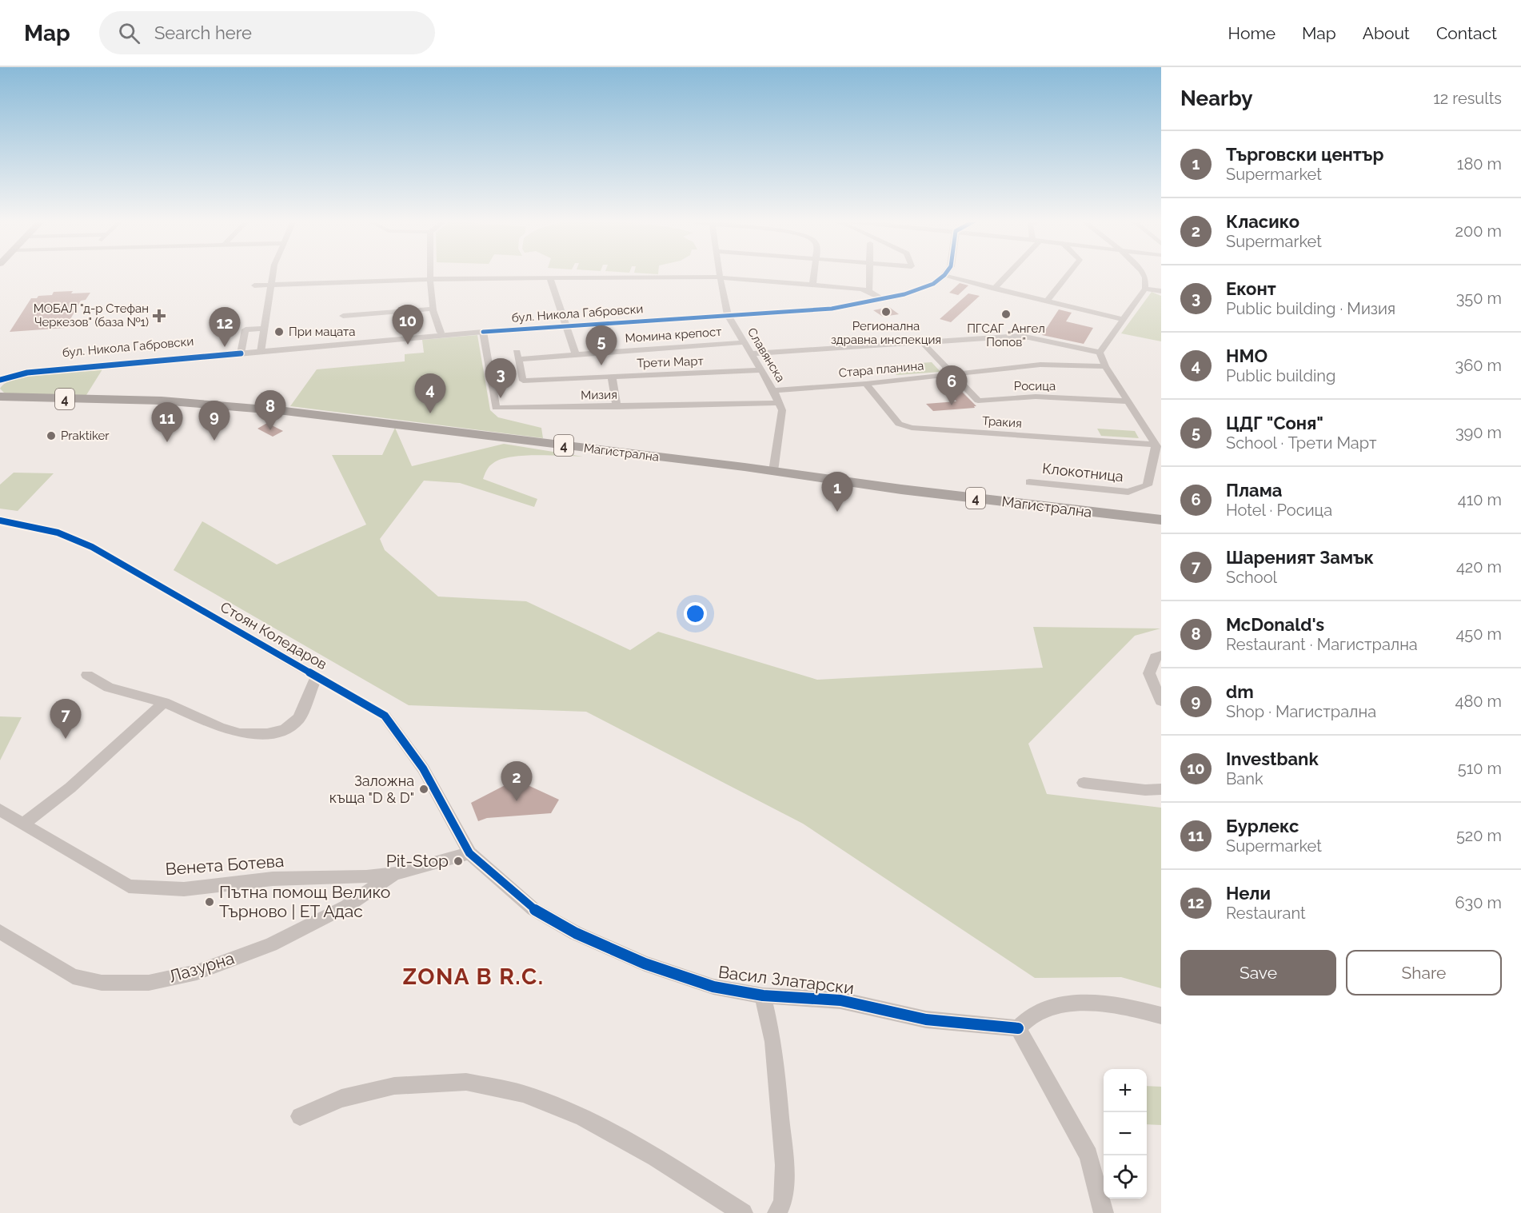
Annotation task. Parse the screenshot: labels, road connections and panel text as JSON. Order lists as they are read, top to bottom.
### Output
{
  "streets": {
    "main road": ["4", "Магистрална"],
    "street": [
      "бул. Никола Габровски",
      "Момина крепост",
      "Славянска",
      "Трети Март",
      "Стара планина",
      "Росица",
      "Мизия",
      "Тракия",
      "Клокотница",
      "Стоян Коледаров",
      "Венета Ботева",
      "Лазурна",
      "Васил Златарски"
    ]
  },
  "crossings": [
    ["бул. Никола Габровски", "Славянска"],
    ["бул. Никола Габровски", "Мизия"],
    ["Момина крепост", "Славянска"],
    ["Момина крепост", "Трети Март"],
    ["Славянска", "Трети Март"],
    ["Славянска", "Стара планина"],
    ["Славянска", "Мизия"],
    ["Славянска", "Магистрална"],
    ["Стара планина", "Росица"],
    ["Стара планина", "Тракия"],
    ["Тракия", "Клокотница"],
    ["Стоян Коледаров", "Венета Ботева"],
    ["Стоян Коледаров", "Васил Златарски"],
    ["Венета Ботева", "Лазурна"],
    ["Венета Ботева", "Васил Златарски"]
  ],
  "districts": ["ZONA B R.C."],
  "places": {
    "other": [
      "Регионална здравна инспекция",
      "ПГСАГ „Ангел Попов”",
      "При мацата",
      "Praktiker",
      "Заложна къща \"D & D\"",
      "Pit-Stop",
      "Пътна помощ Велико Търново | ЕТ Адас"
    ],
    "health": ["МОБАЛ \"д-р Стефан Черкезов\" (база №1)"]
  },
  "page": {
    "header": "Map",
    "search": "Search here",
    "nav": [
      "Home",
      "Map",
      "About",
      "Contact"
    ],
    "heading": ["Nearby", "12 results"],
    "list": [
      {
        "mark": "1",
        "name": "Търговски център",
        "note": "Supermarket",
        "value": "180 m"
      },
      {
        "mark": "2",
        "name": "Класико",
        "note": "Supermarket",
        "value": "200 m"
      },
      {
        "mark": "3",
        "name": "Еконт",
        "note": "Public building · Мизия",
        "value": "350 m"
      },
      {
        "mark": "4",
        "name": "HMO",
        "note": "Public building",
        "value": "360 m"
      },
      {
        "mark": "5",
        "name": "ЦДГ \"Соня\"",
        "note": "School · Трети Март",
        "value": "390 m"
      },
      {
        "mark": "6",
        "name": "Плама",
        "note": "Hotel · Росица",
        "value": "410 m"
      },
      {
        "mark": "7",
        "name": "Шареният Замък",
        "note": "School",
        "value": "420 m"
      },
      {
        "mark": "8",
        "name": "McDonald's",
        "note": "Restaurant · Магистрална",
        "value": "450 m"
      },
      {
        "mark": "9",
        "name": "dm",
        "note": "Shop · Магистрална",
        "value": "480 m"
      },
      {
        "mark": "10",
        "name": "Investbank",
        "note": "Bank",
        "value": "510 m"
      },
      {
        "mark": "11",
        "name": "Бурлекс",
        "note": "Supermarket",
        "value": "520 m"
      },
      {
        "mark": "12",
        "name": "Нели",
        "note": "Restaurant",
        "value": "630 m"
      }
    ],
    "pins": [
      "10",
      "12",
      "5",
      "3",
      "6",
      "4",
      "8",
      "9",
      "11",
      "1",
      "7",
      "2"
    ],
    "buttons": ["Save", "Share"],
    "map_buttons": ["+", "−"]
  }
}
